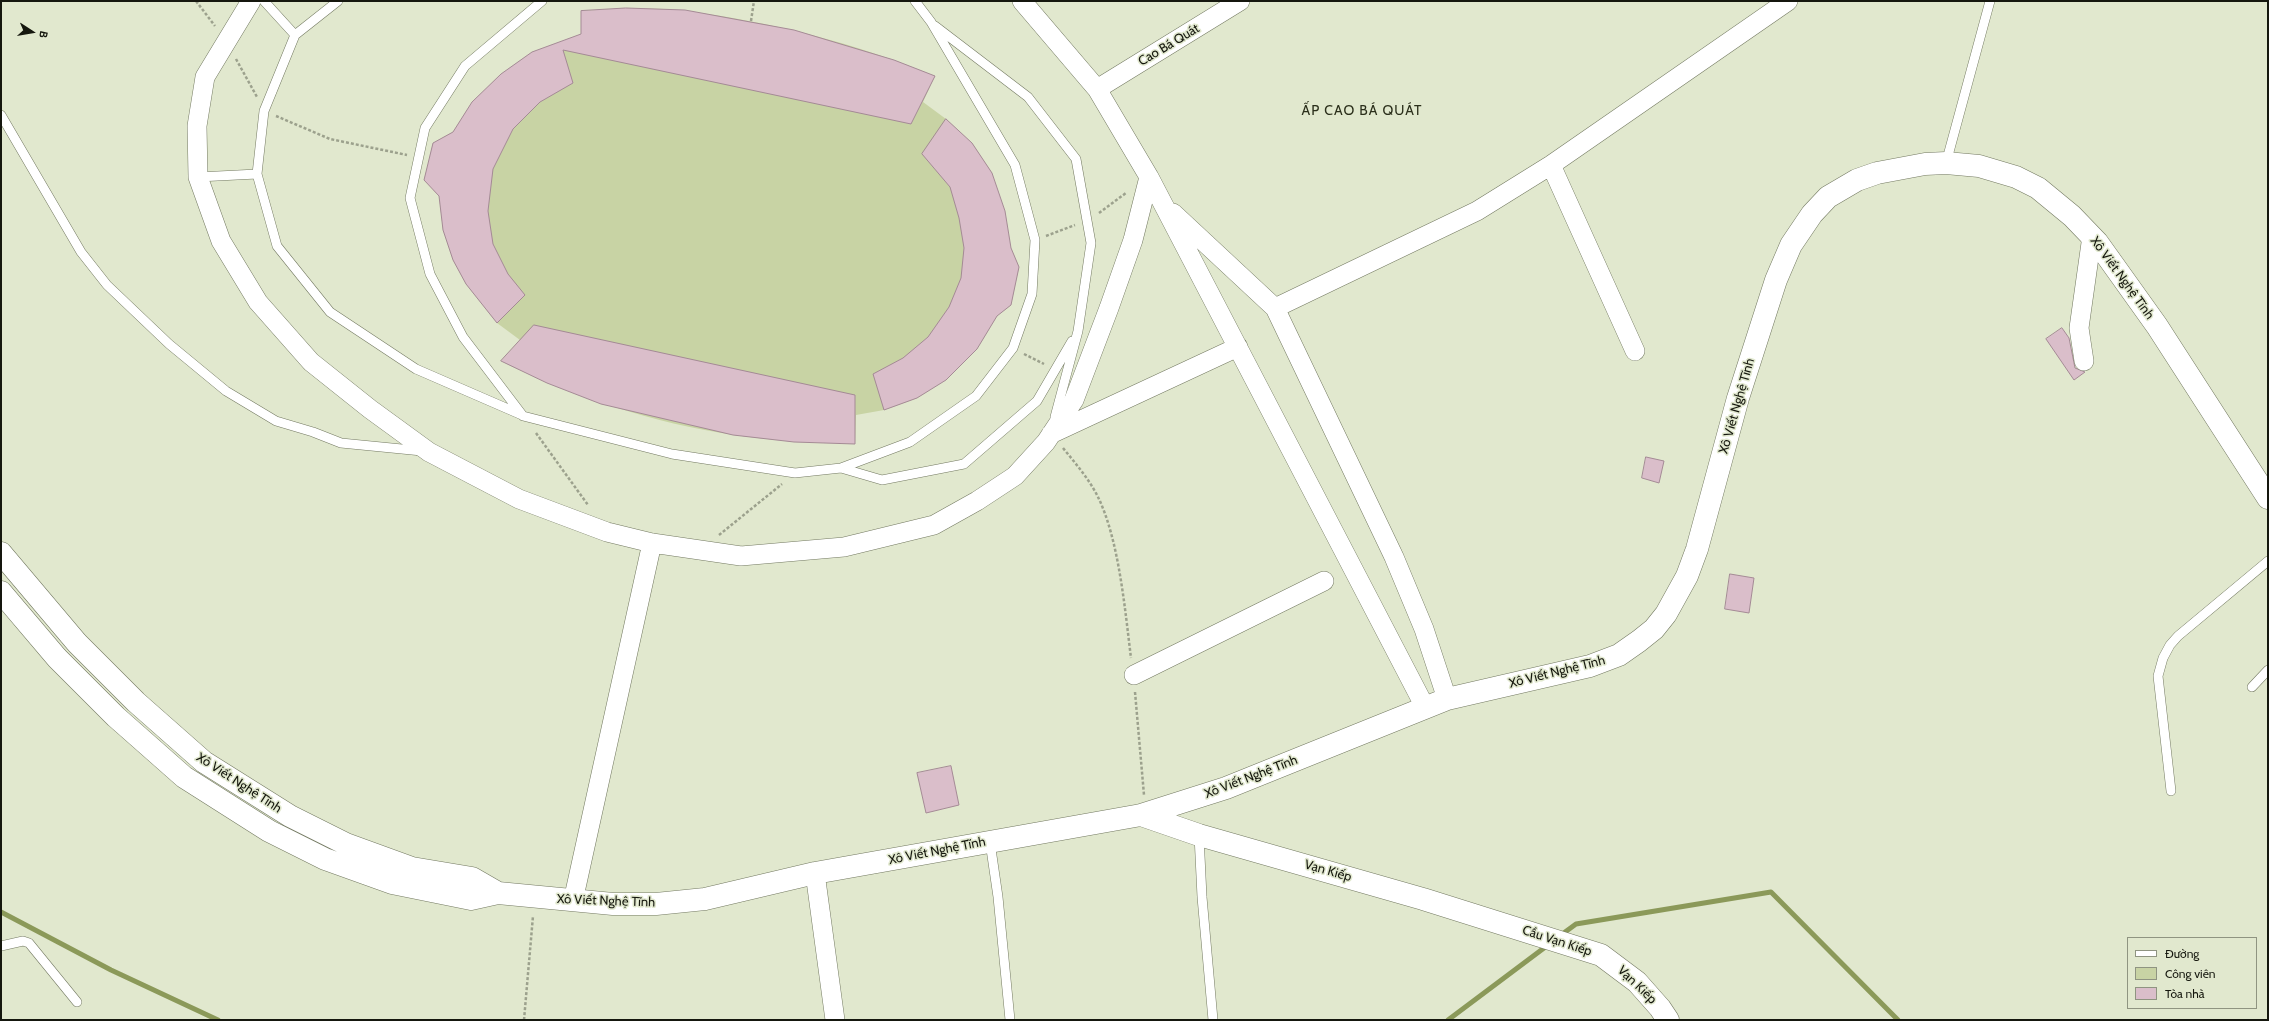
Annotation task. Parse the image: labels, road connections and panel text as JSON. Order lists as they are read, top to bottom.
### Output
{
  "streets": {
    "main road": ["Xô Viết Nghệ Tĩnh", "Vạn Kiếp", "Cầu Vạn Kiếp"],
    "street": ["Cao Bá Quát"]
  },
  "crossings": [
    ["Xô Viết Nghệ Tĩnh", "Vạn Kiếp"],
    ["Vạn Kiếp", "Cầu Vạn Kiếp"]
  ],
  "districts": ["ẤP CAO BÁ QUÁT"],
  "legend": ["Đường", "Công viên", "Tòa nhà"],
  "north": "right"
}
